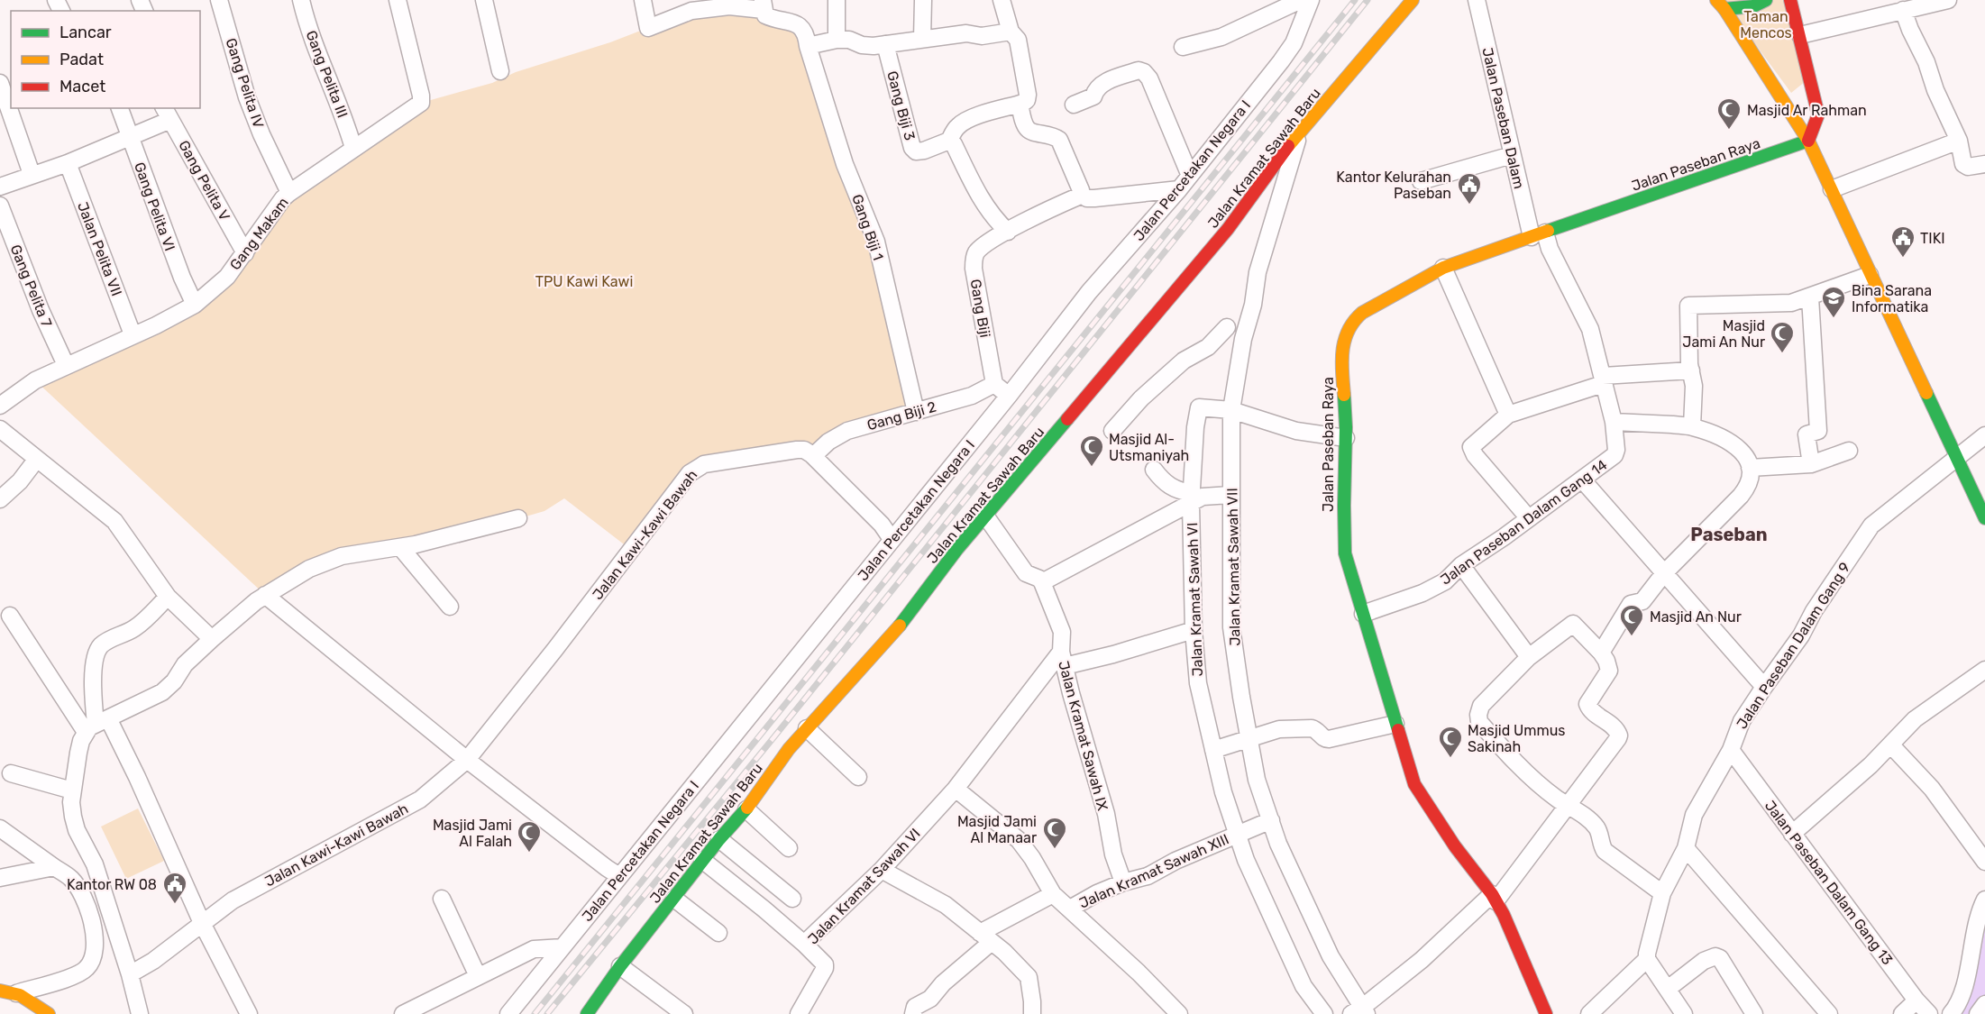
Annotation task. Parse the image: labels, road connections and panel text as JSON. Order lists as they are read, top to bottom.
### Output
{
  "streets": {
    "main road": ["Jalan Kramat Sawah Baru", "Jalan Paseban Raya"],
    "street": [
      "Gang Pelita III",
      "Gang Pelita IV",
      "Gang Biji 3",
      "Jalan Paseban Dalam",
      "Jalan Percetakan Negara I",
      "Gang Pelita V",
      "Gang Pelita VI",
      "Gang Biji 1",
      "Gang Makam",
      "Jalan Pelita VII",
      "Gang Pelita 7",
      "Gang Biji",
      "Gang Biji 2",
      "Jalan Paseban Dalam Gang 14",
      "Jalan Kawi-Kawi Bawah",
      "Jalan Kramat Sawah VII",
      "Jalan Kramat Sawah VI",
      "Jalan Paseban Dalam Gang 9",
      "Jalan Kramat Sawah IX",
      "Jalan Kramat Sawah XIII",
      "Jalan Paseban Dalam Gang 13"
    ]
  },
  "crossings": [
    ["Gang Pelita III", "Gang Makam"],
    ["Gang Pelita IV", "Gang Makam"],
    ["Jalan Paseban Dalam", "Jalan Paseban Raya"],
    ["Jalan Paseban Dalam", "Jalan Paseban Dalam Gang 14"],
    ["Jalan Kramat Sawah Baru", "Jalan Kramat Sawah VII"],
    ["Jalan Paseban Raya", "Jalan Paseban Dalam Gang 14"],
    ["Jalan Paseban Raya", "Jalan Kramat Sawah VI"],
    ["Gang Pelita V", "Gang Makam"],
    ["Gang Pelita VI", "Gang Makam"],
    ["Gang Biji 1", "Gang Biji 2"],
    ["Gang Makam", "Jalan Pelita VII"],
    ["Gang Makam", "Gang Pelita 7"],
    ["Gang Biji", "Gang Biji 2"],
    ["Gang Biji 2", "Jalan Kawi-Kawi Bawah"],
    ["Jalan Kramat Sawah VII", "Jalan Kramat Sawah VI"],
    ["Jalan Kramat Sawah VII", "Jalan Kramat Sawah XIII"],
    ["Jalan Kramat Sawah VI", "Jalan Kramat Sawah IX"],
    ["Jalan Kramat Sawah VI", "Jalan Kramat Sawah XIII"],
    ["Jalan Paseban Dalam Gang 9", "Jalan Paseban Dalam Gang 13"],
    ["Jalan Kramat Sawah IX", "Jalan Kramat Sawah XIII"]
  ],
  "districts": ["Paseban"],
  "parks": ["Taman Mencos", "TPU Kawi Kawi"],
  "places": {
    "mosque": [
      "Masjid Ar Rahman",
      "Masjid Jami An Nur",
      "Masjid Al- Utsmaniyah",
      "Masjid An Nur",
      "Masjid Ummus Sakinah",
      "Masjid Jami Al Manaar",
      "Masjid Jami Al Falah"
    ],
    "public building": ["Kantor Kelurahan Paseban", "TIKI", "Kantor RW 08"],
    "school or university": ["Bina Sarana Informatika"]
  },
  "legend": ["Lancar", "Padat", "Macet"]
}
